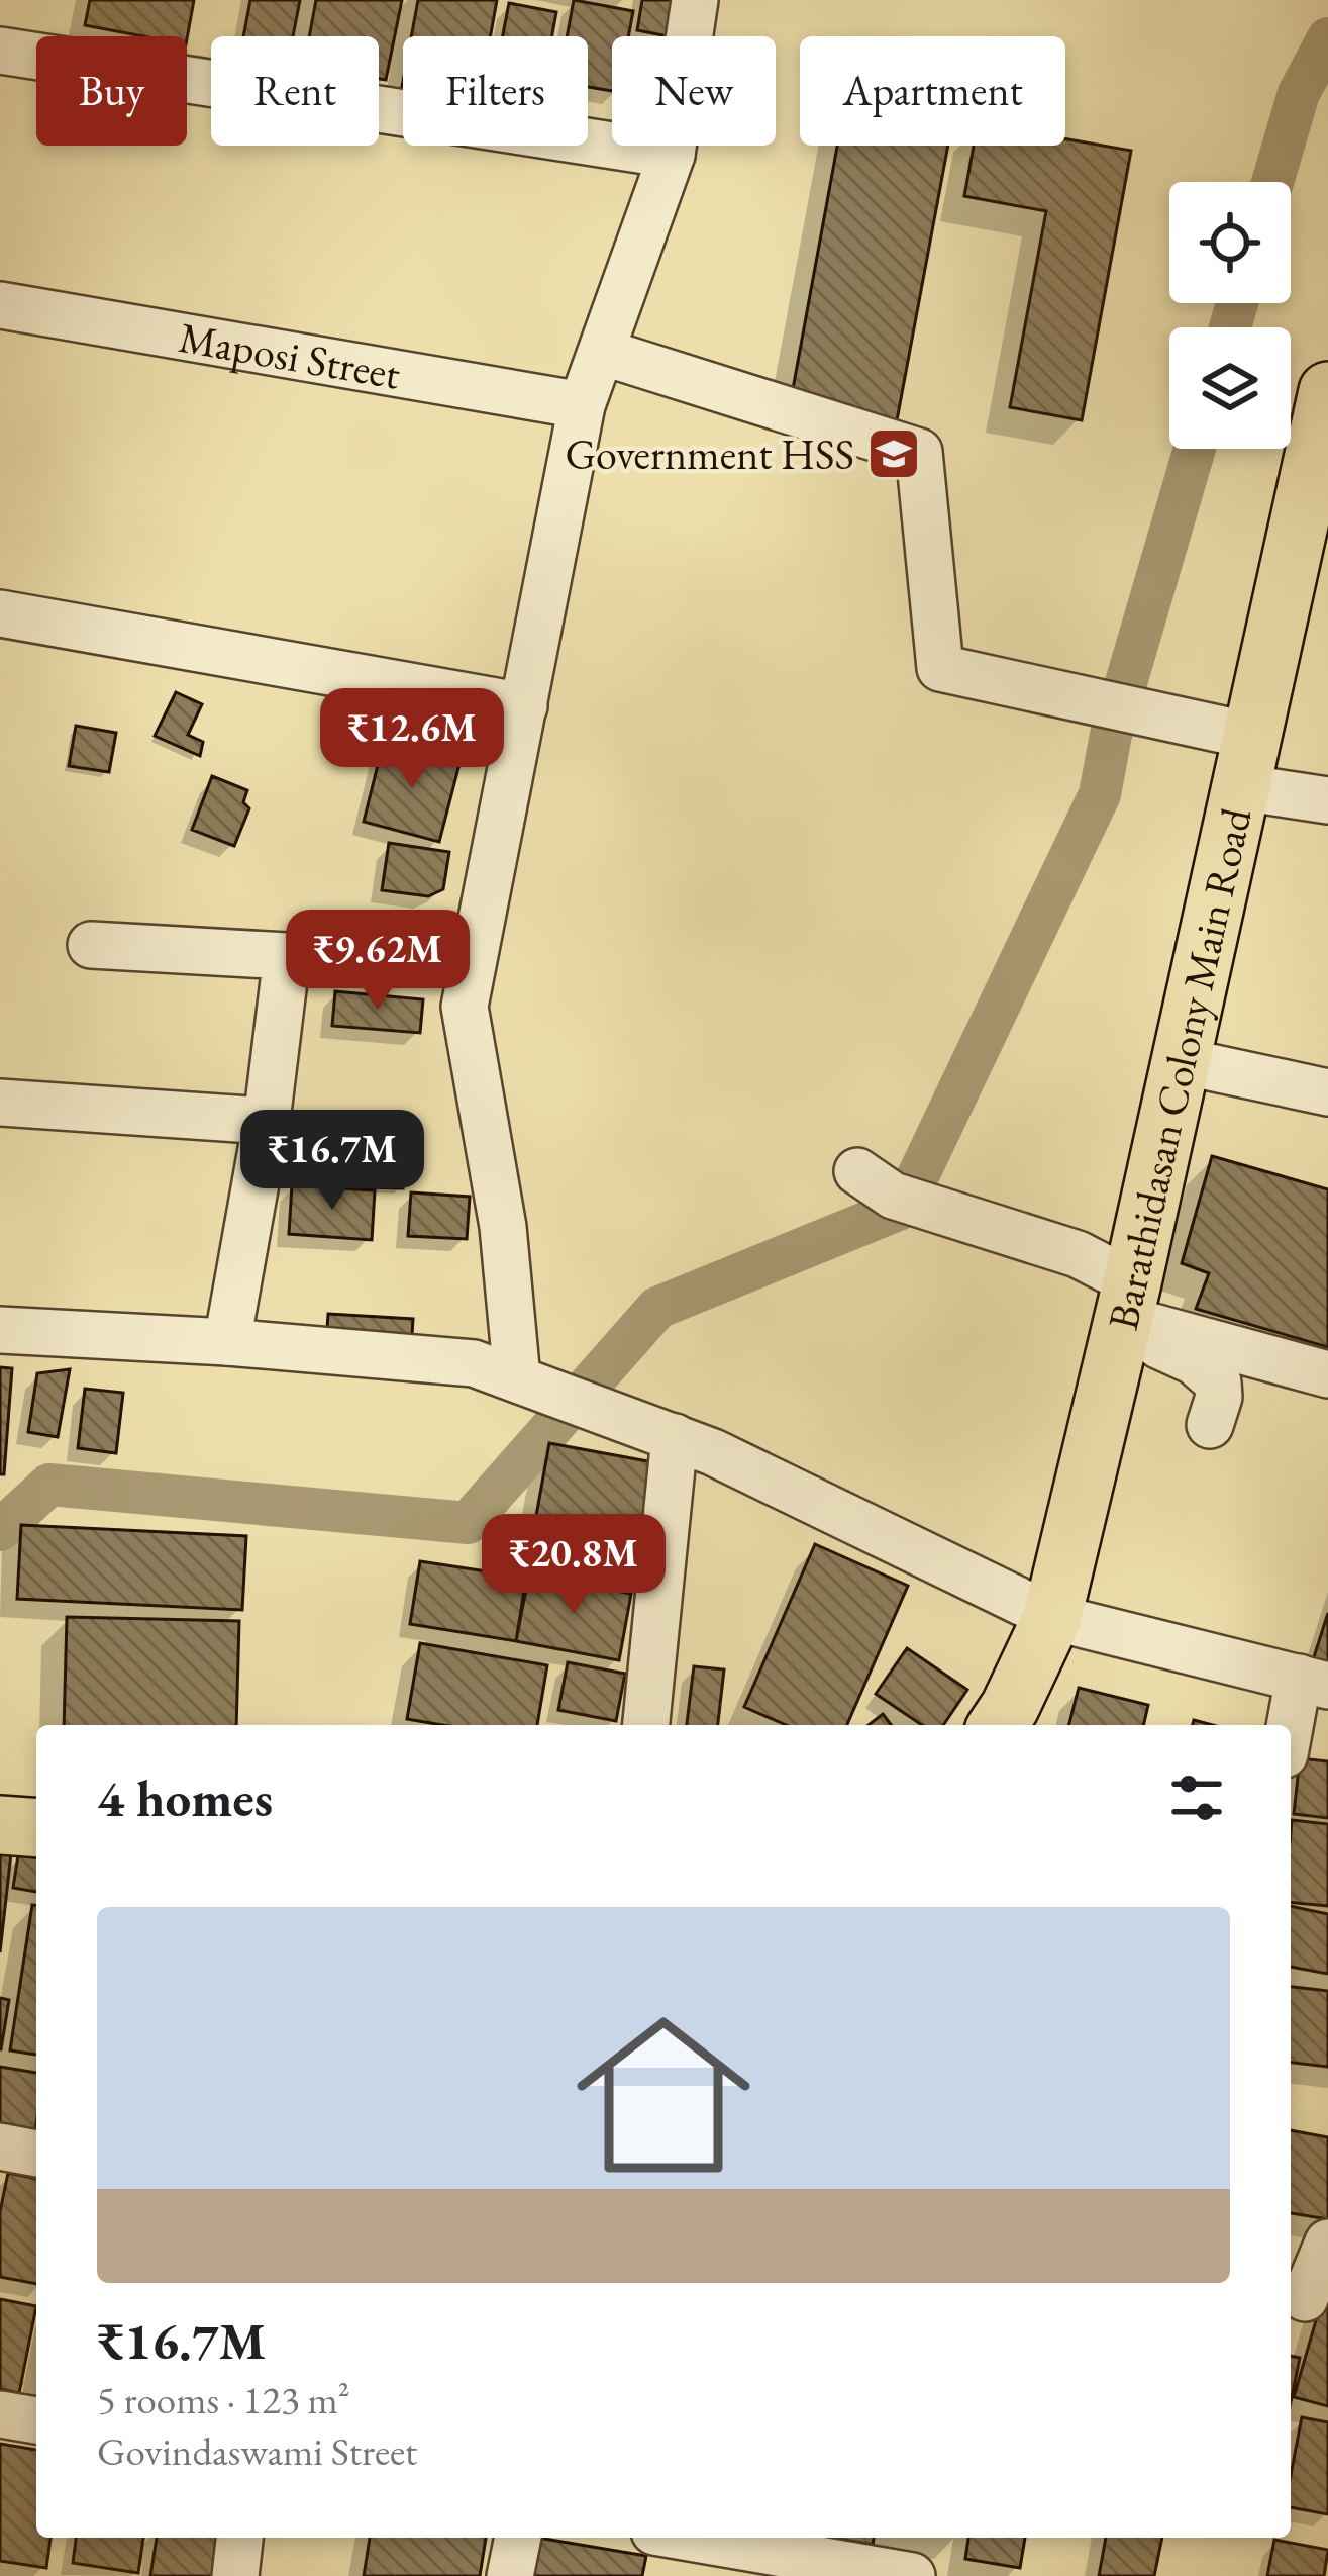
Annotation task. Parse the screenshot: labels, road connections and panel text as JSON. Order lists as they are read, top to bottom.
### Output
{
  "streets": {
    "main road": ["Barathidasan Colony Main Road"],
    "street": ["Maposi Street"]
  },
  "places": {
    "school or university": ["Government HSS"]
  },
  "page": {
    "chip": [
      "Buy",
      "Rent",
      "Filters",
      "New",
      "Apartment"
    ],
    "price": [
      "₹12.6M",
      "₹9.62M",
      "₹16.7M",
      "₹20.8M"
    ],
    "heading": "4 homes",
    "list": [
      {
        "name": "₹16.7M",
        "note": "5 rooms · 123 m² · Govindaswami Street"
      }
    ]
  }
}
